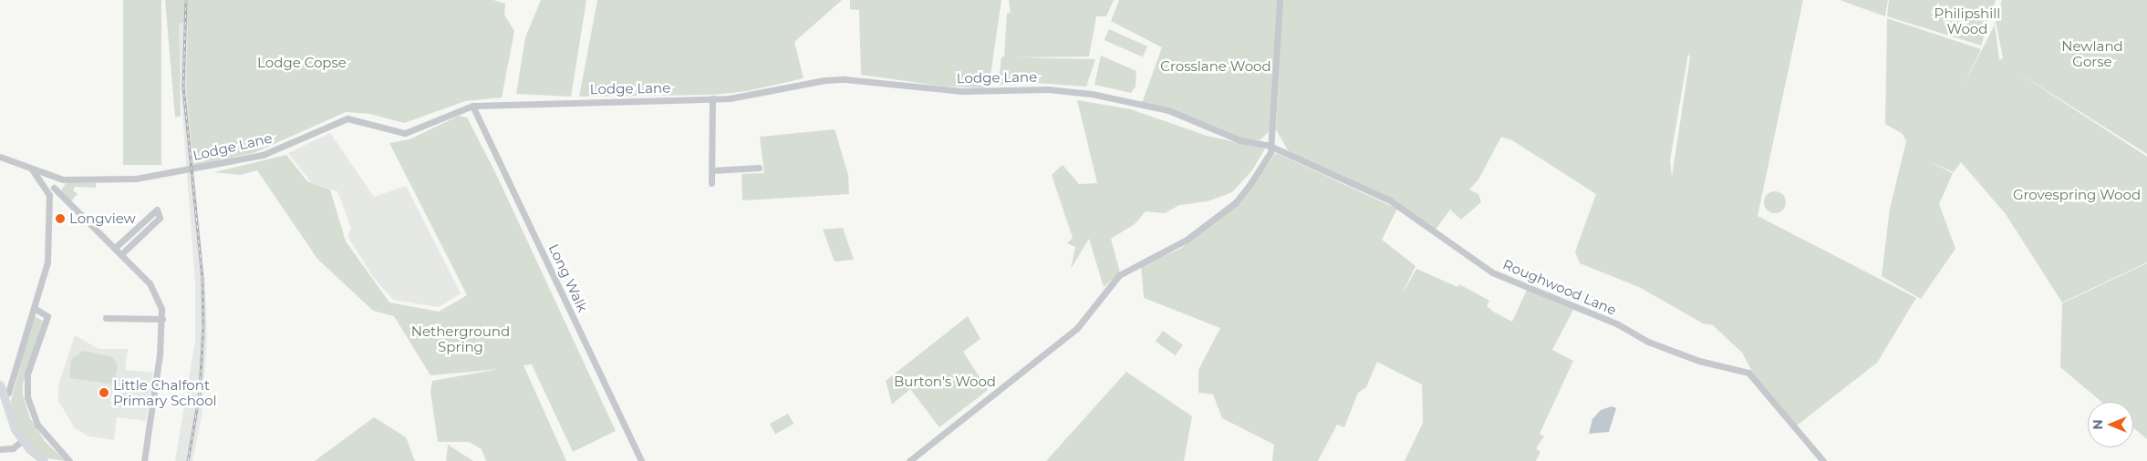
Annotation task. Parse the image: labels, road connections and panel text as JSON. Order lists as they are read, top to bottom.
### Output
{
  "streets": {
    "street": ["Lodge Lane", "Long Walk", "Roughwood Lane"]
  },
  "crossings": [
    ["Lodge Lane", "Long Walk"],
    ["Lodge Lane", "Roughwood Lane"]
  ],
  "parks": [
    "Philipshill Wood",
    "Newland Gorse",
    "Lodge Copse",
    "Crosslane Wood",
    "Grovespring Wood",
    "Netherground Spring",
    "Burton's Wood"
  ],
  "places": ["Longview", "Little Chalfont Primary School"],
  "north": "left"
}
